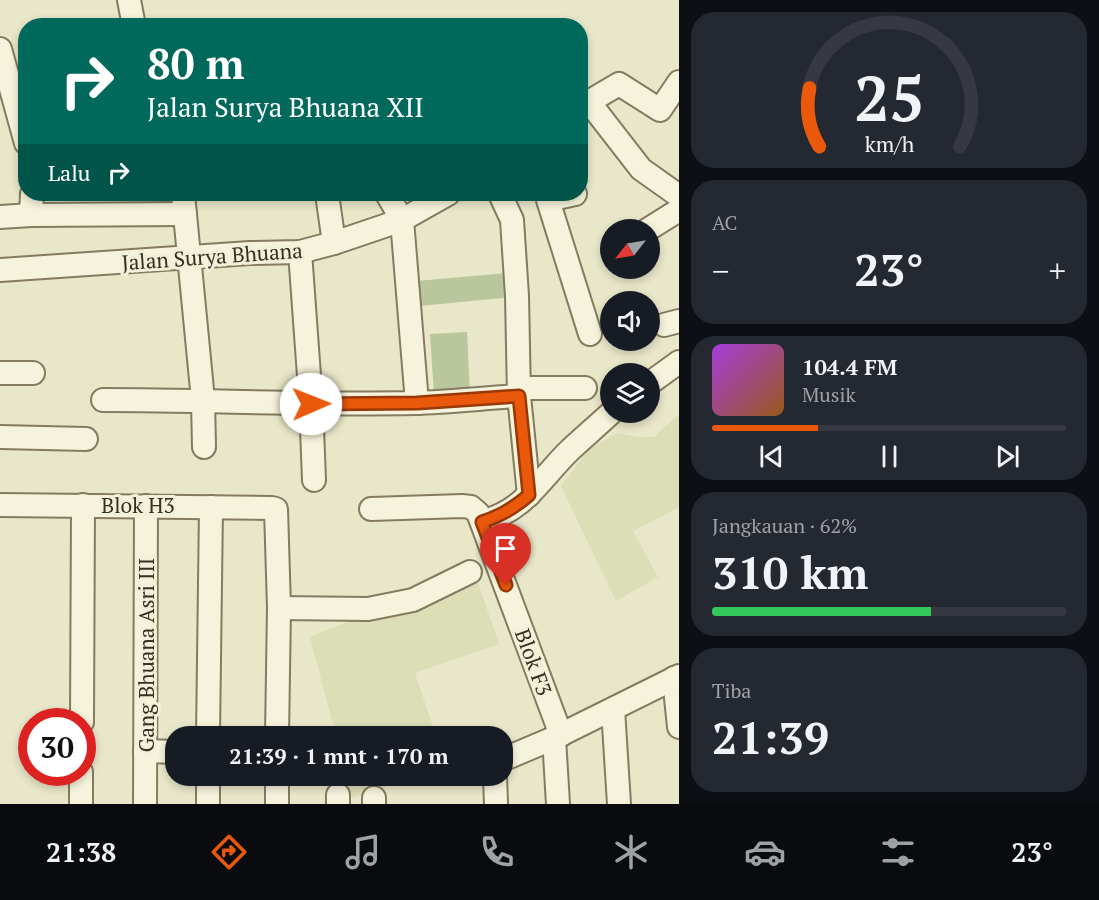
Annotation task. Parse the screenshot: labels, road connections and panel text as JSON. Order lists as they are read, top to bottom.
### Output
{
  "streets": {
    "street": [
      "Jalan Surya Bhuana",
      "Blok H3",
      "Gang Bhuana Asri III",
      "Blok F3"
    ]
  },
  "crossings": [
    ["Blok H3", "Gang Bhuana Asri III"]
  ],
  "north": "bottom left",
  "page": {
    "turn": ["80 m", "Jalan Surya Bhuana XII"],
    "then": "Lalu",
    "tile": [
      "AC",
      ["Jangkauan · 62%", "310 km"],
      ["Tiba", "21:39"]
    ],
    "heat": ["−", "23°", "+"],
    "song": ["104.4 FM", "Musik"],
    "limit": "30",
    "trip": "21:39 · 1 mnt · 170 m",
    "tabs": ["21:38", "23°"],
    "gauge": ["25", "km/h"]
  }
}
